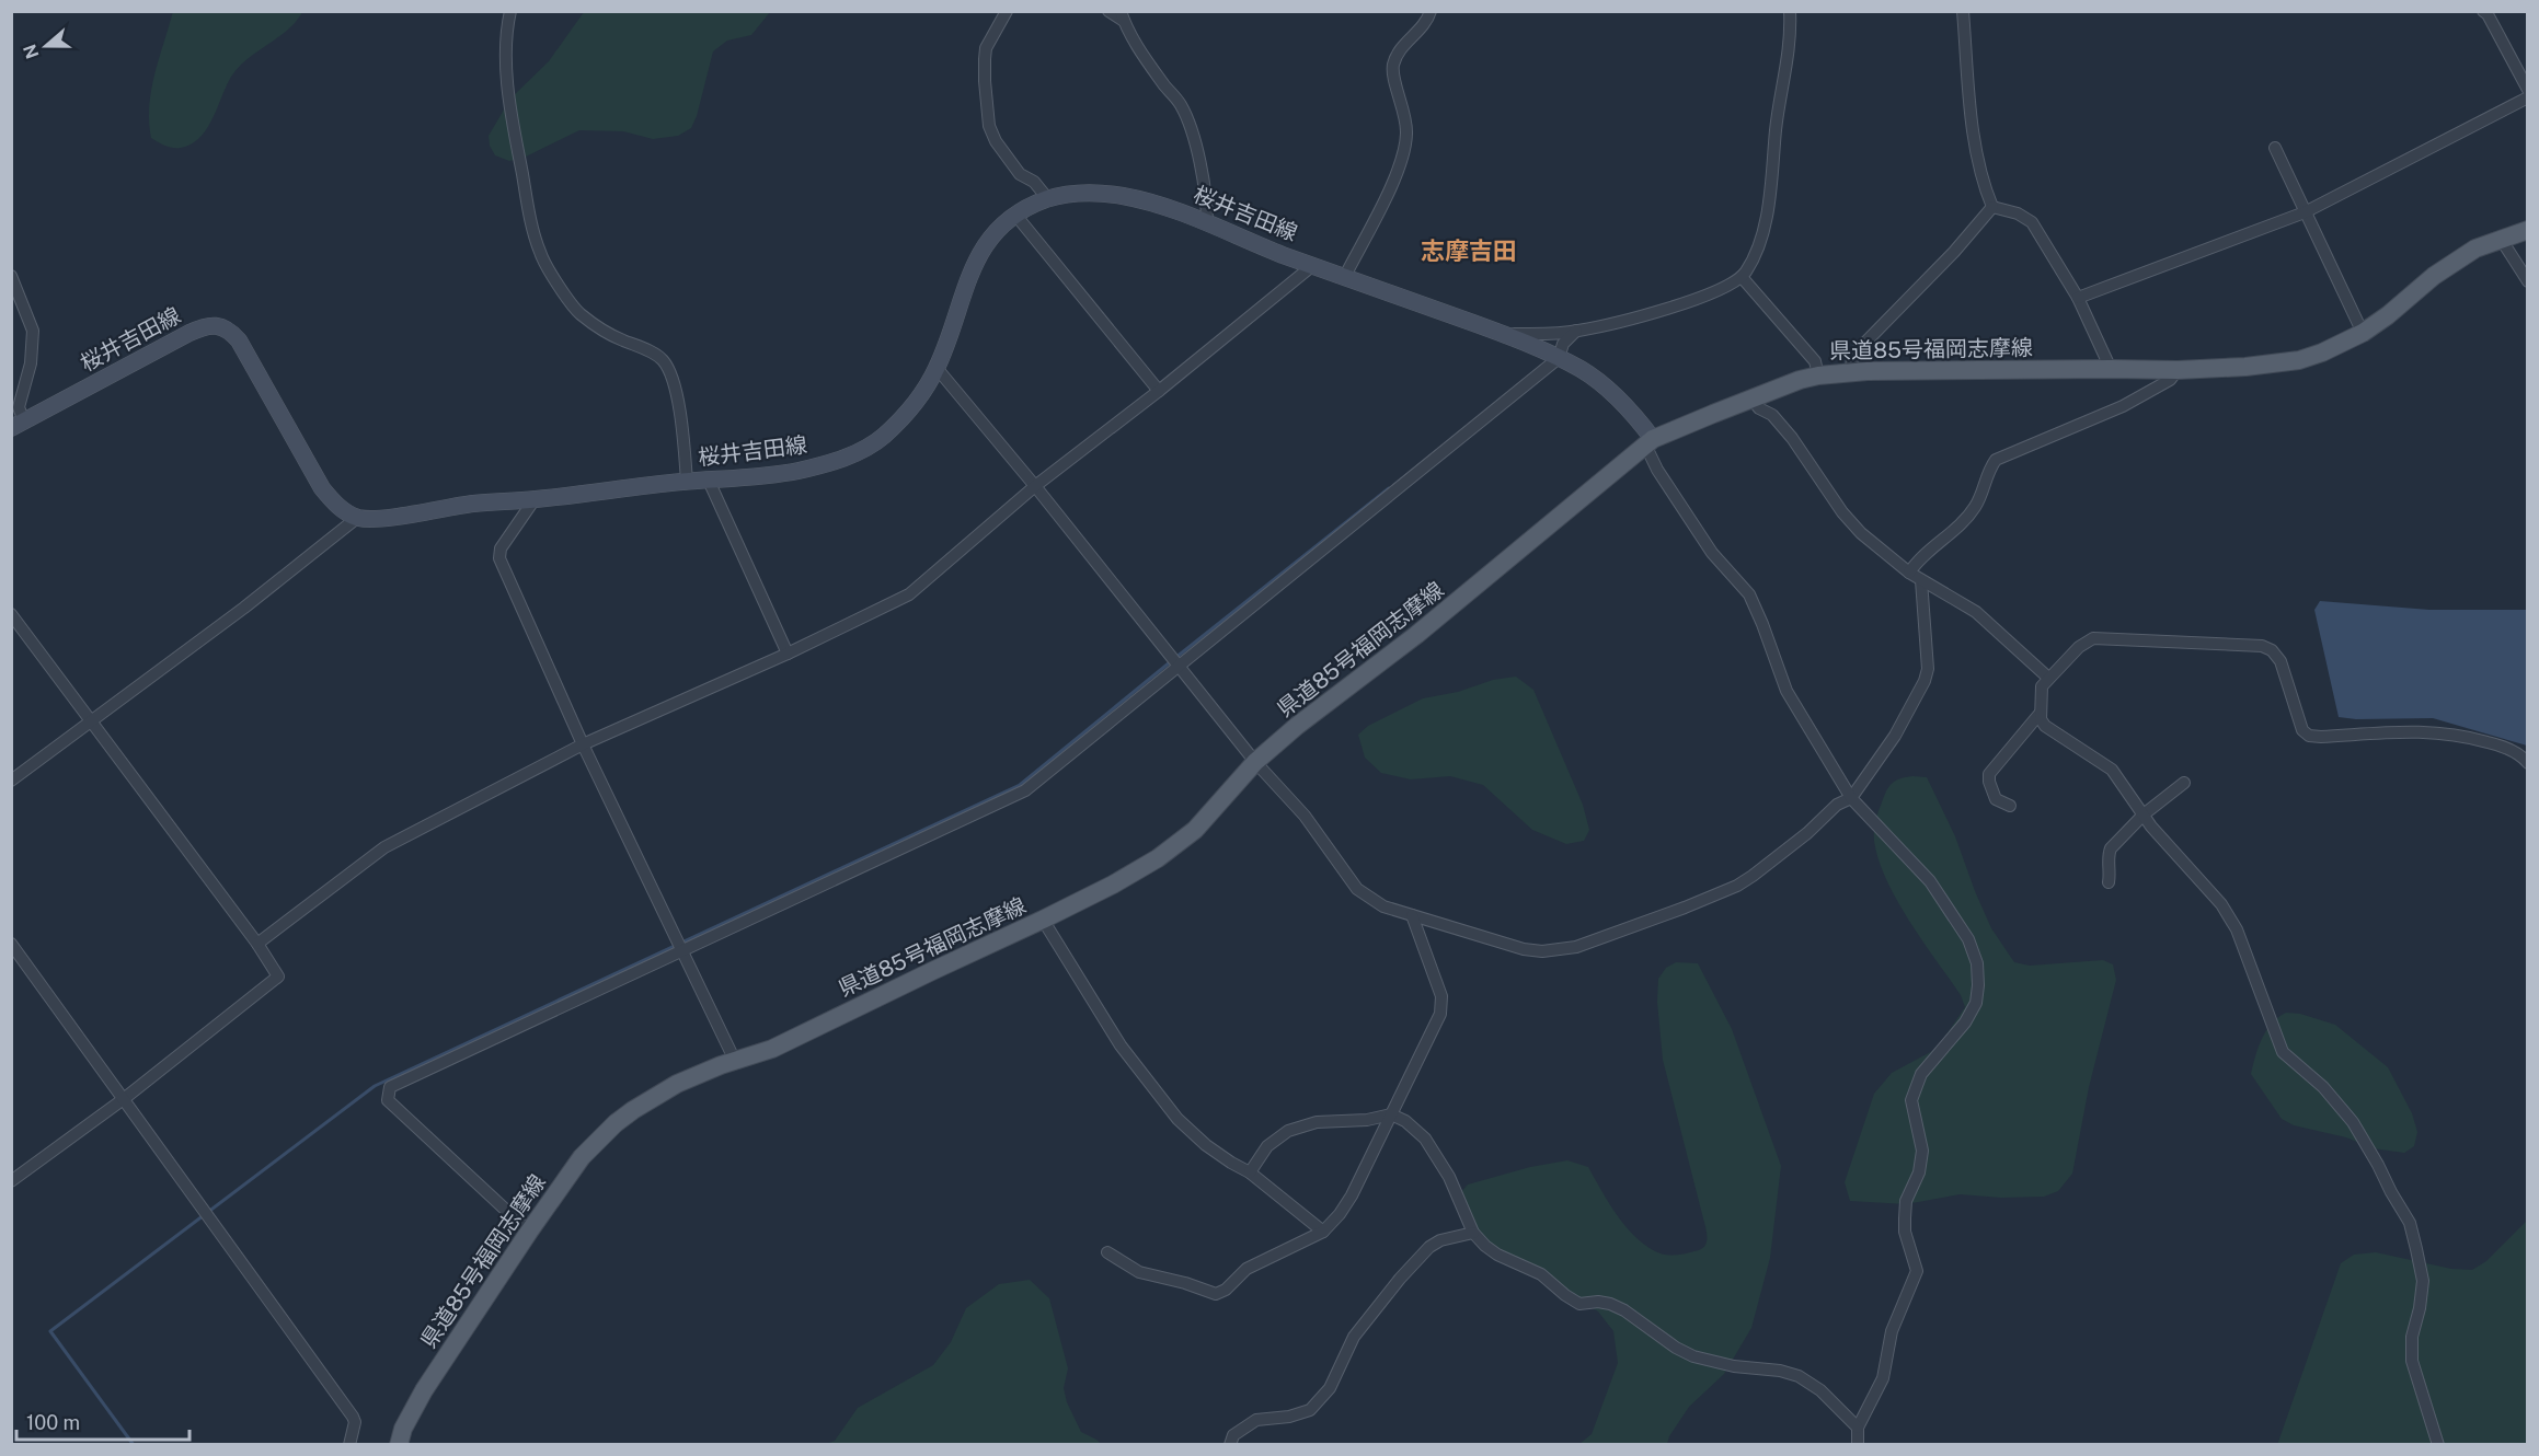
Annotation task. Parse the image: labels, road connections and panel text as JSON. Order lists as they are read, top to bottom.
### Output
{
  "streets": {
    "main road": ["桜井吉田線", "県道85号福岡志摩線"]
  },
  "crossings": [
    ["桜井吉田線", "県道85号福岡志摩線"]
  ],
  "districts": ["志摩吉田"],
  "scale_bar": "100 m",
  "north": "left"
}
